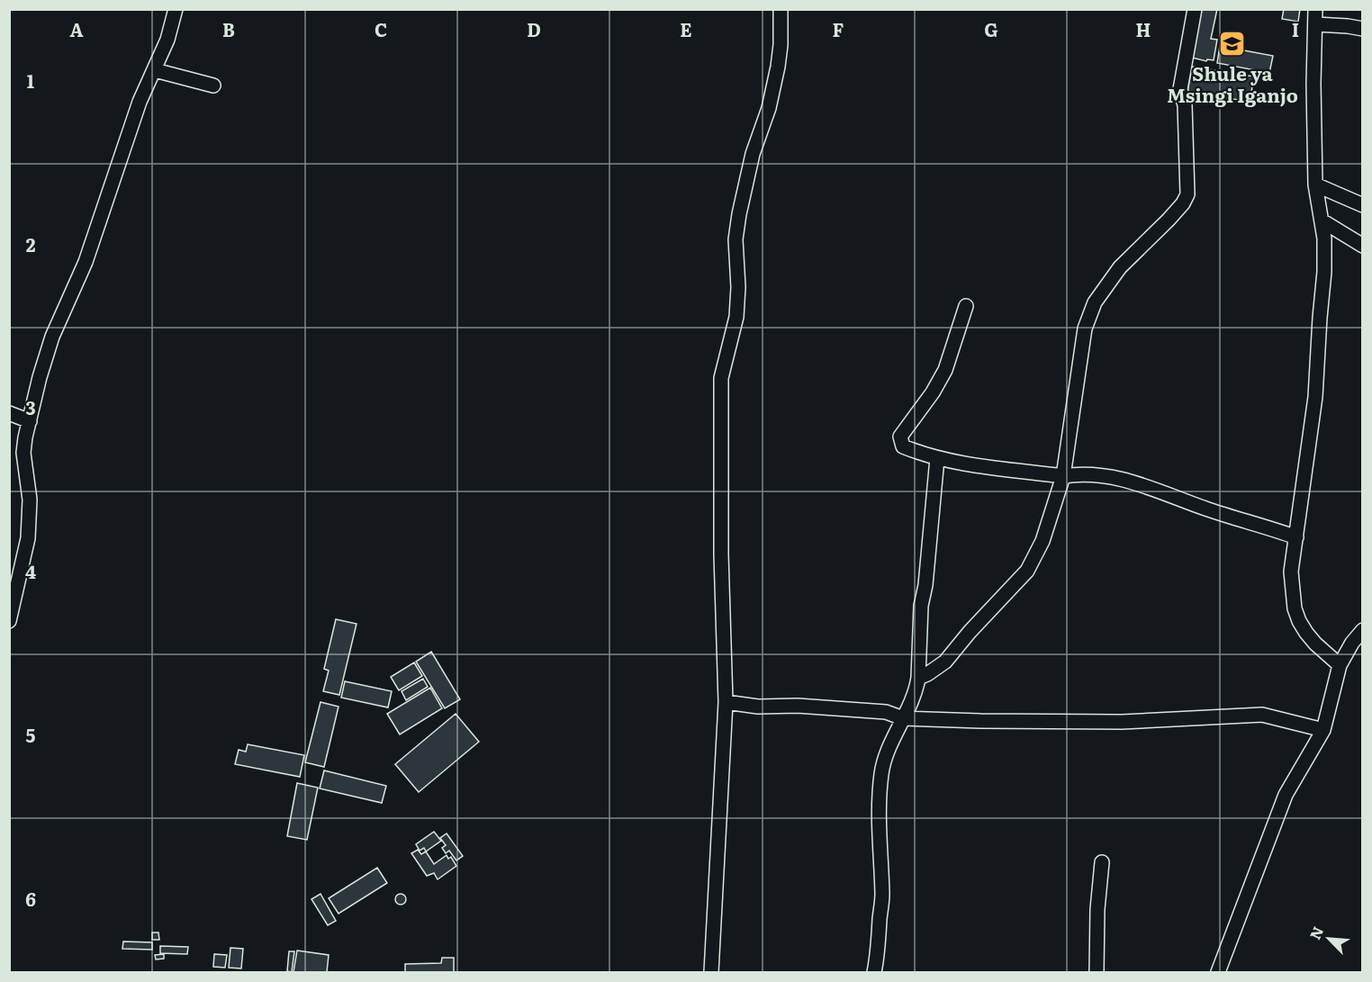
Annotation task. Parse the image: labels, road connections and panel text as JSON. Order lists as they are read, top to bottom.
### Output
{
  "places": {
    "school or university": ["Shule ya Msingi Iganjo"]
  },
  "north": "top left",
  "grid": {
    "columns": [
      "A",
      "B",
      "C",
      "D",
      "E",
      "F",
      "G",
      "H",
      "I"
    ],
    "rows": [
      "1",
      "2",
      "3",
      "4",
      "5",
      "6"
    ]
  }
}
